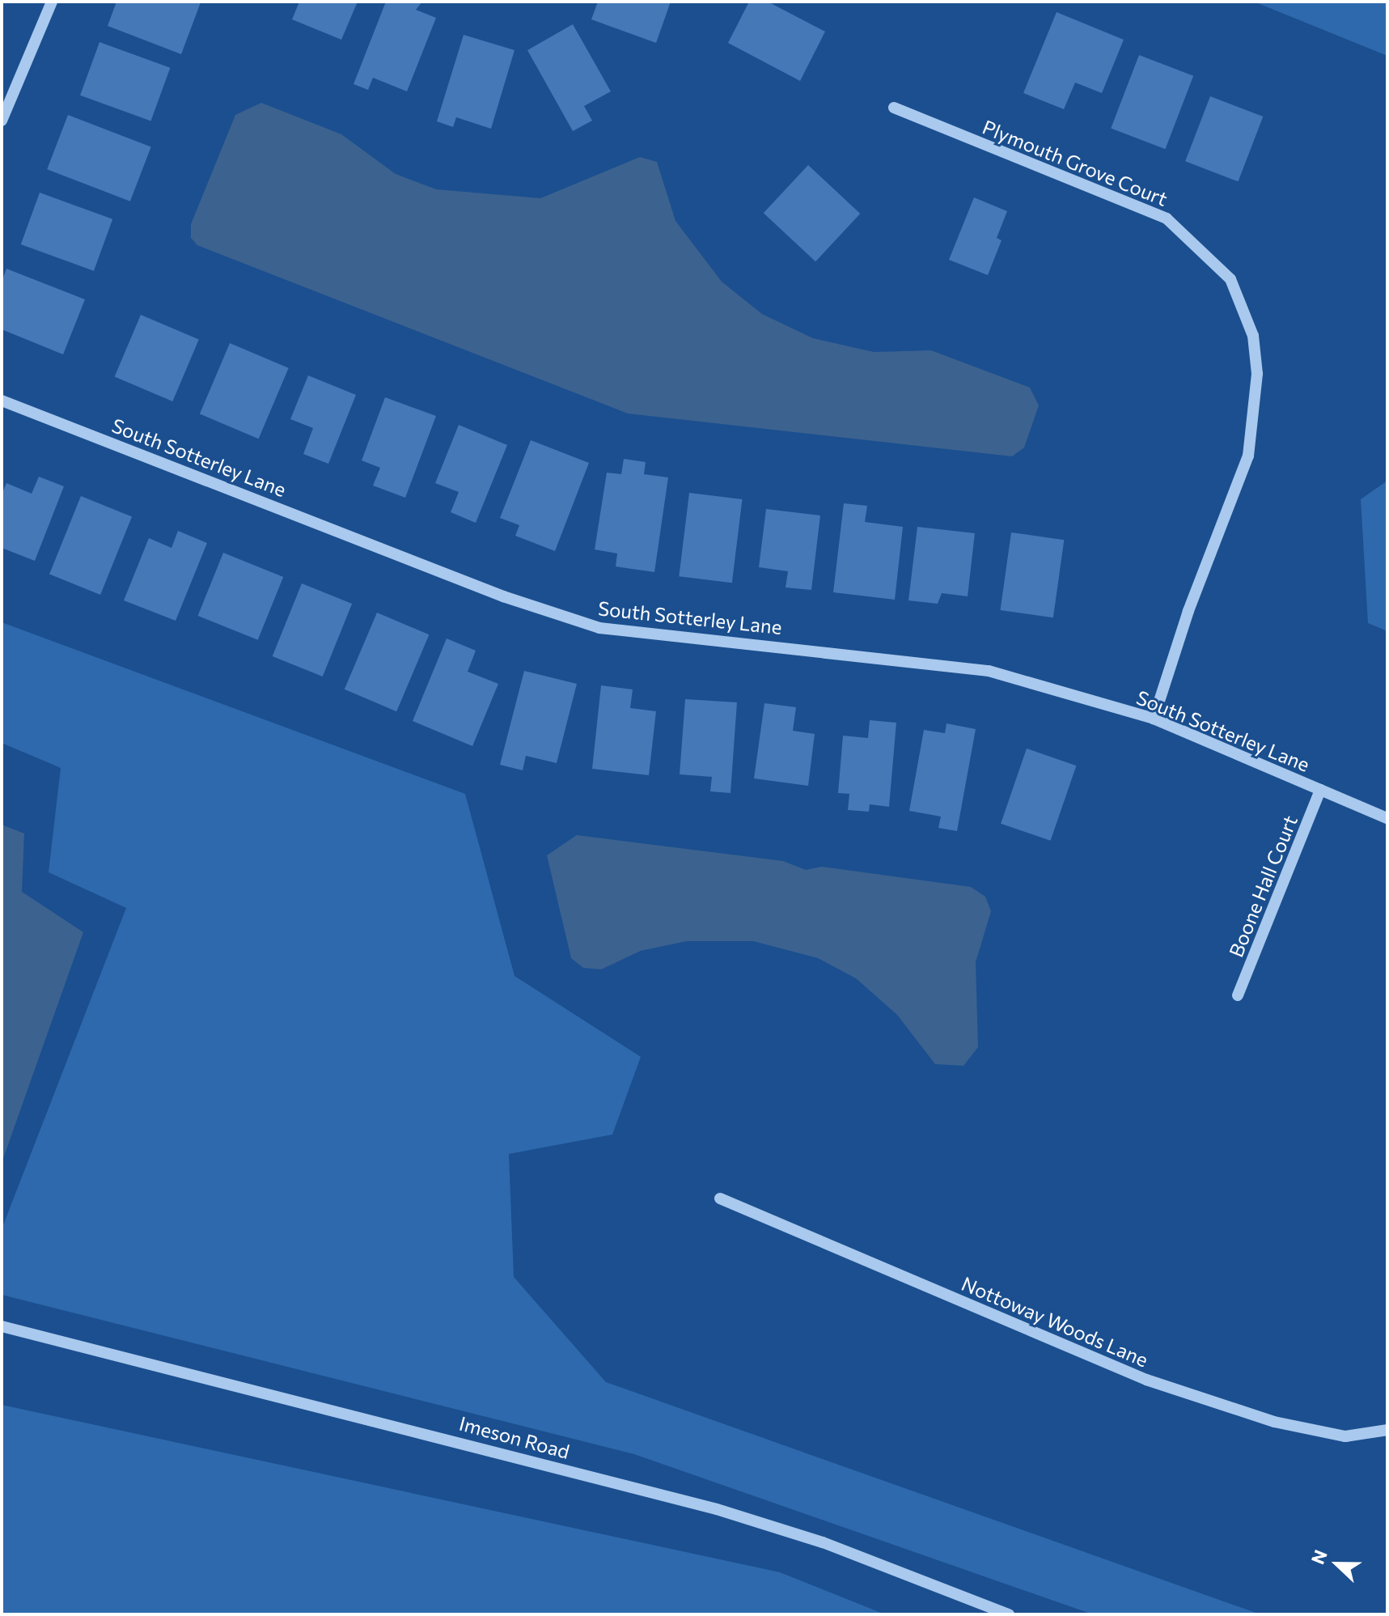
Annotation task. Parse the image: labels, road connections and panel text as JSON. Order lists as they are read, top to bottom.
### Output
{
  "streets": {
    "street": [
      "Plymouth Grove Court",
      "South Sotterley Lane",
      "Boone Hall Court",
      "Nottoway Woods Lane",
      "Imeson Road"
    ]
  },
  "crossings": [
    ["Plymouth Grove Court", "South Sotterley Lane"],
    ["South Sotterley Lane", "Boone Hall Court"]
  ],
  "north": "left"
}
